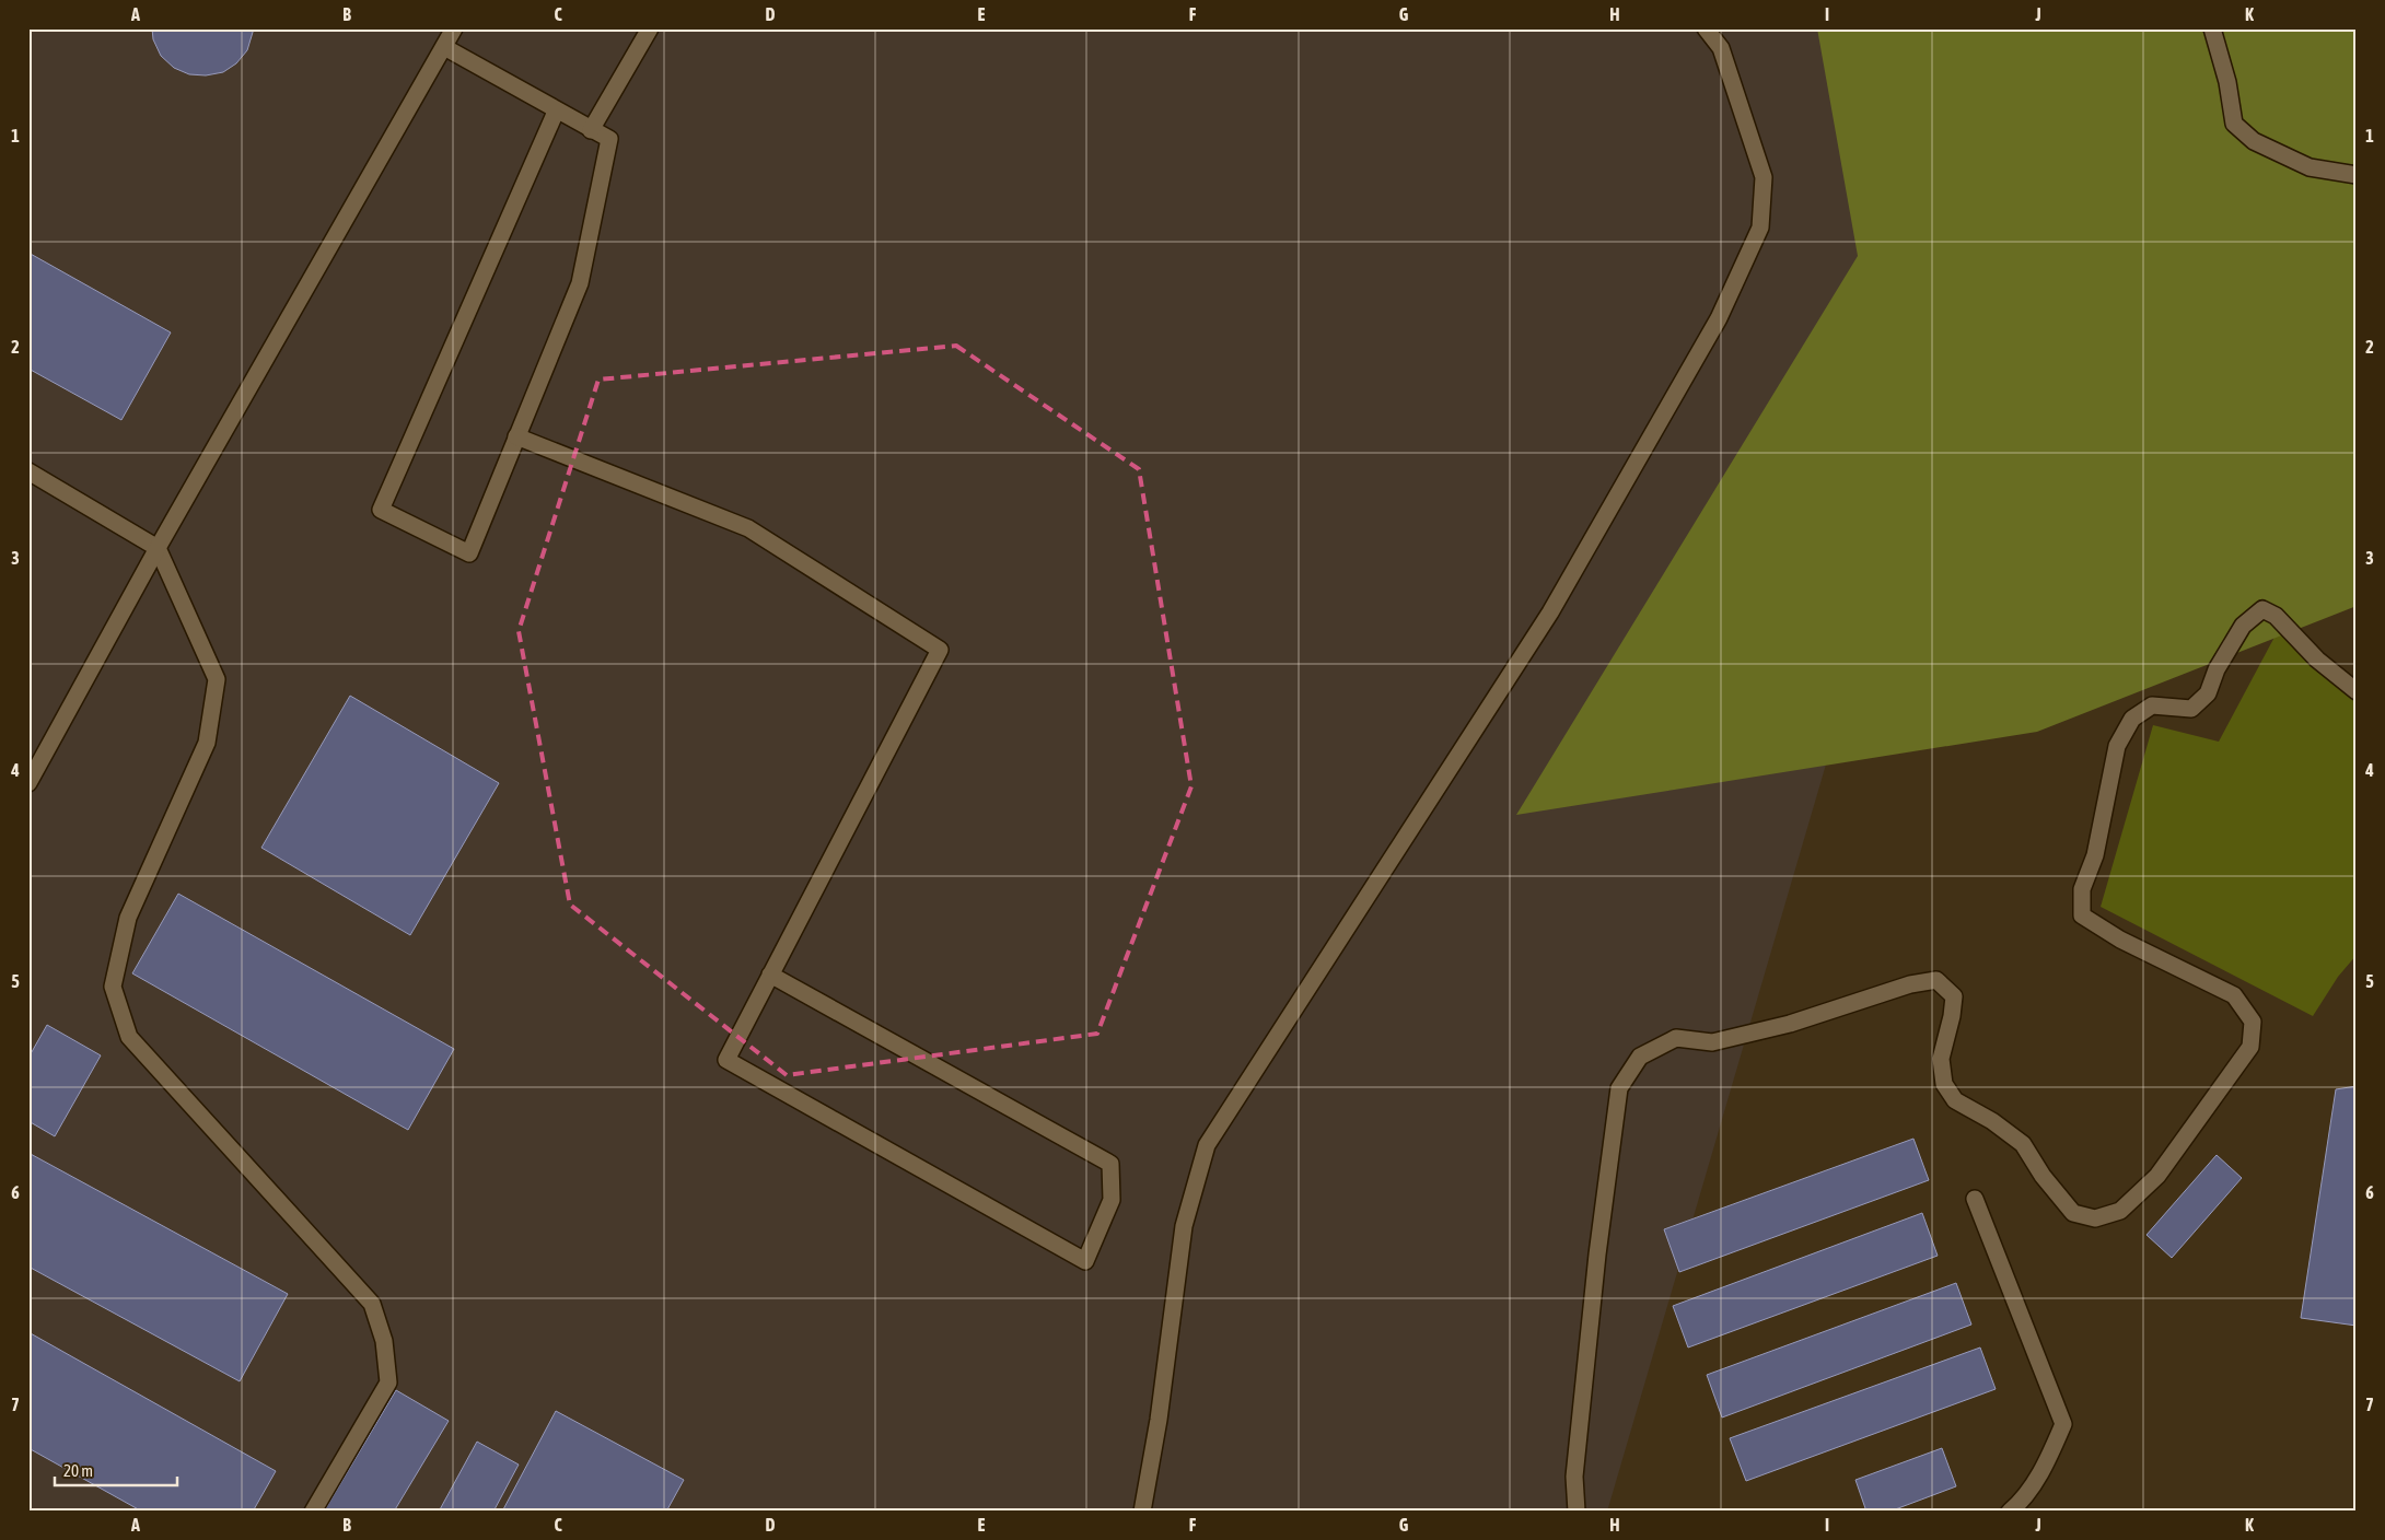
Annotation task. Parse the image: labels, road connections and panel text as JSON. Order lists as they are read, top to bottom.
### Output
{
  "scale_bar": "20 m",
  "grid": {
    "columns": [
      "A",
      "B",
      "C",
      "D",
      "E",
      "F",
      "G",
      "H",
      "I",
      "J",
      "K"
    ],
    "rows": [
      "1",
      "2",
      "3",
      "4",
      "5",
      "6",
      "7"
    ]
  }
}
